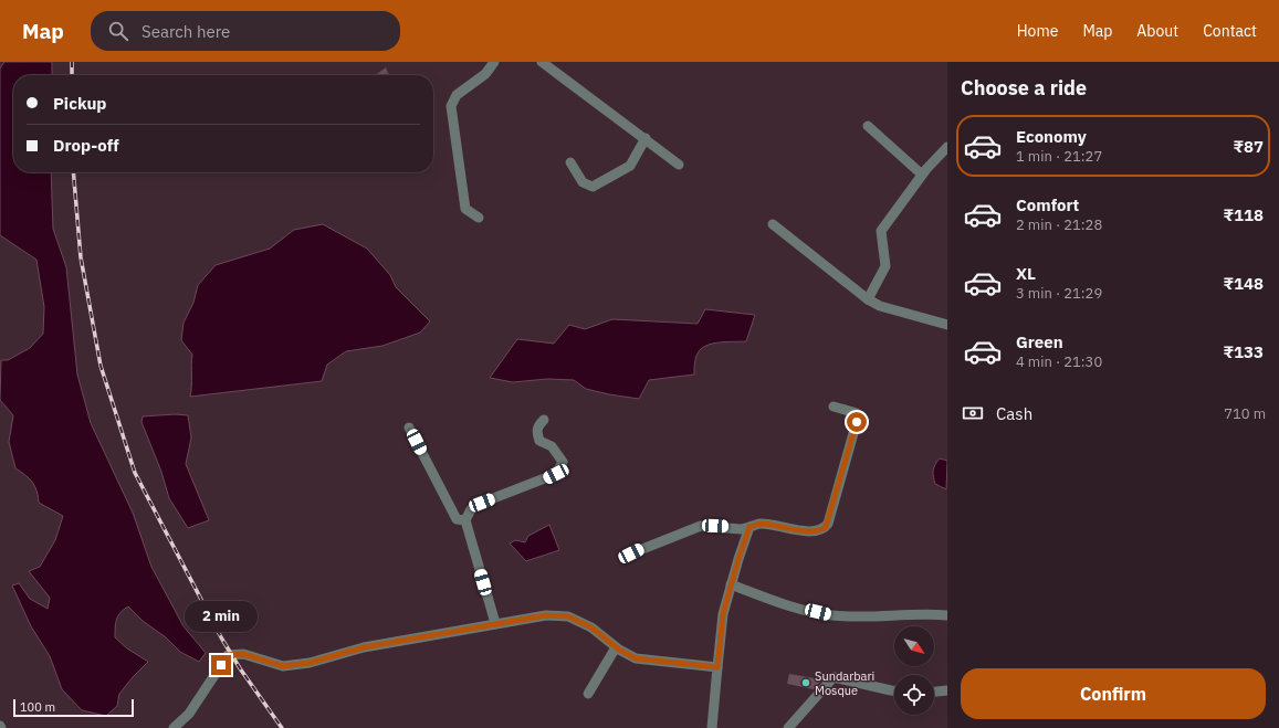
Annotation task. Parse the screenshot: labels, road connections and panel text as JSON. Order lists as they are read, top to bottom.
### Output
{
  "places": ["Sundarbari Mosque"],
  "scale_bar": "100 m",
  "north": "bottom right",
  "page": {
    "header": "Map",
    "search": "Search here",
    "nav": [
      "Home",
      "Map",
      "About",
      "Contact"
    ],
    "heading": "Choose a ride",
    "banner": ["Pickup", "Drop-off"],
    "list": [
      {
        "name": "Economy",
        "note": "1 min · 21:27",
        "value": "₹87"
      },
      {
        "name": "Comfort",
        "note": "2 min · 21:28",
        "value": "₹118"
      },
      {
        "name": "XL",
        "note": "3 min · 21:29",
        "value": "₹148"
      },
      {
        "name": "Green",
        "note": "4 min · 21:30",
        "value": "₹133"
      }
    ],
    "pay": ["Cash", "710 m"],
    "bubble": "2 min",
    "buttons": "Confirm",
    "scale": "100 m"
  }
}
